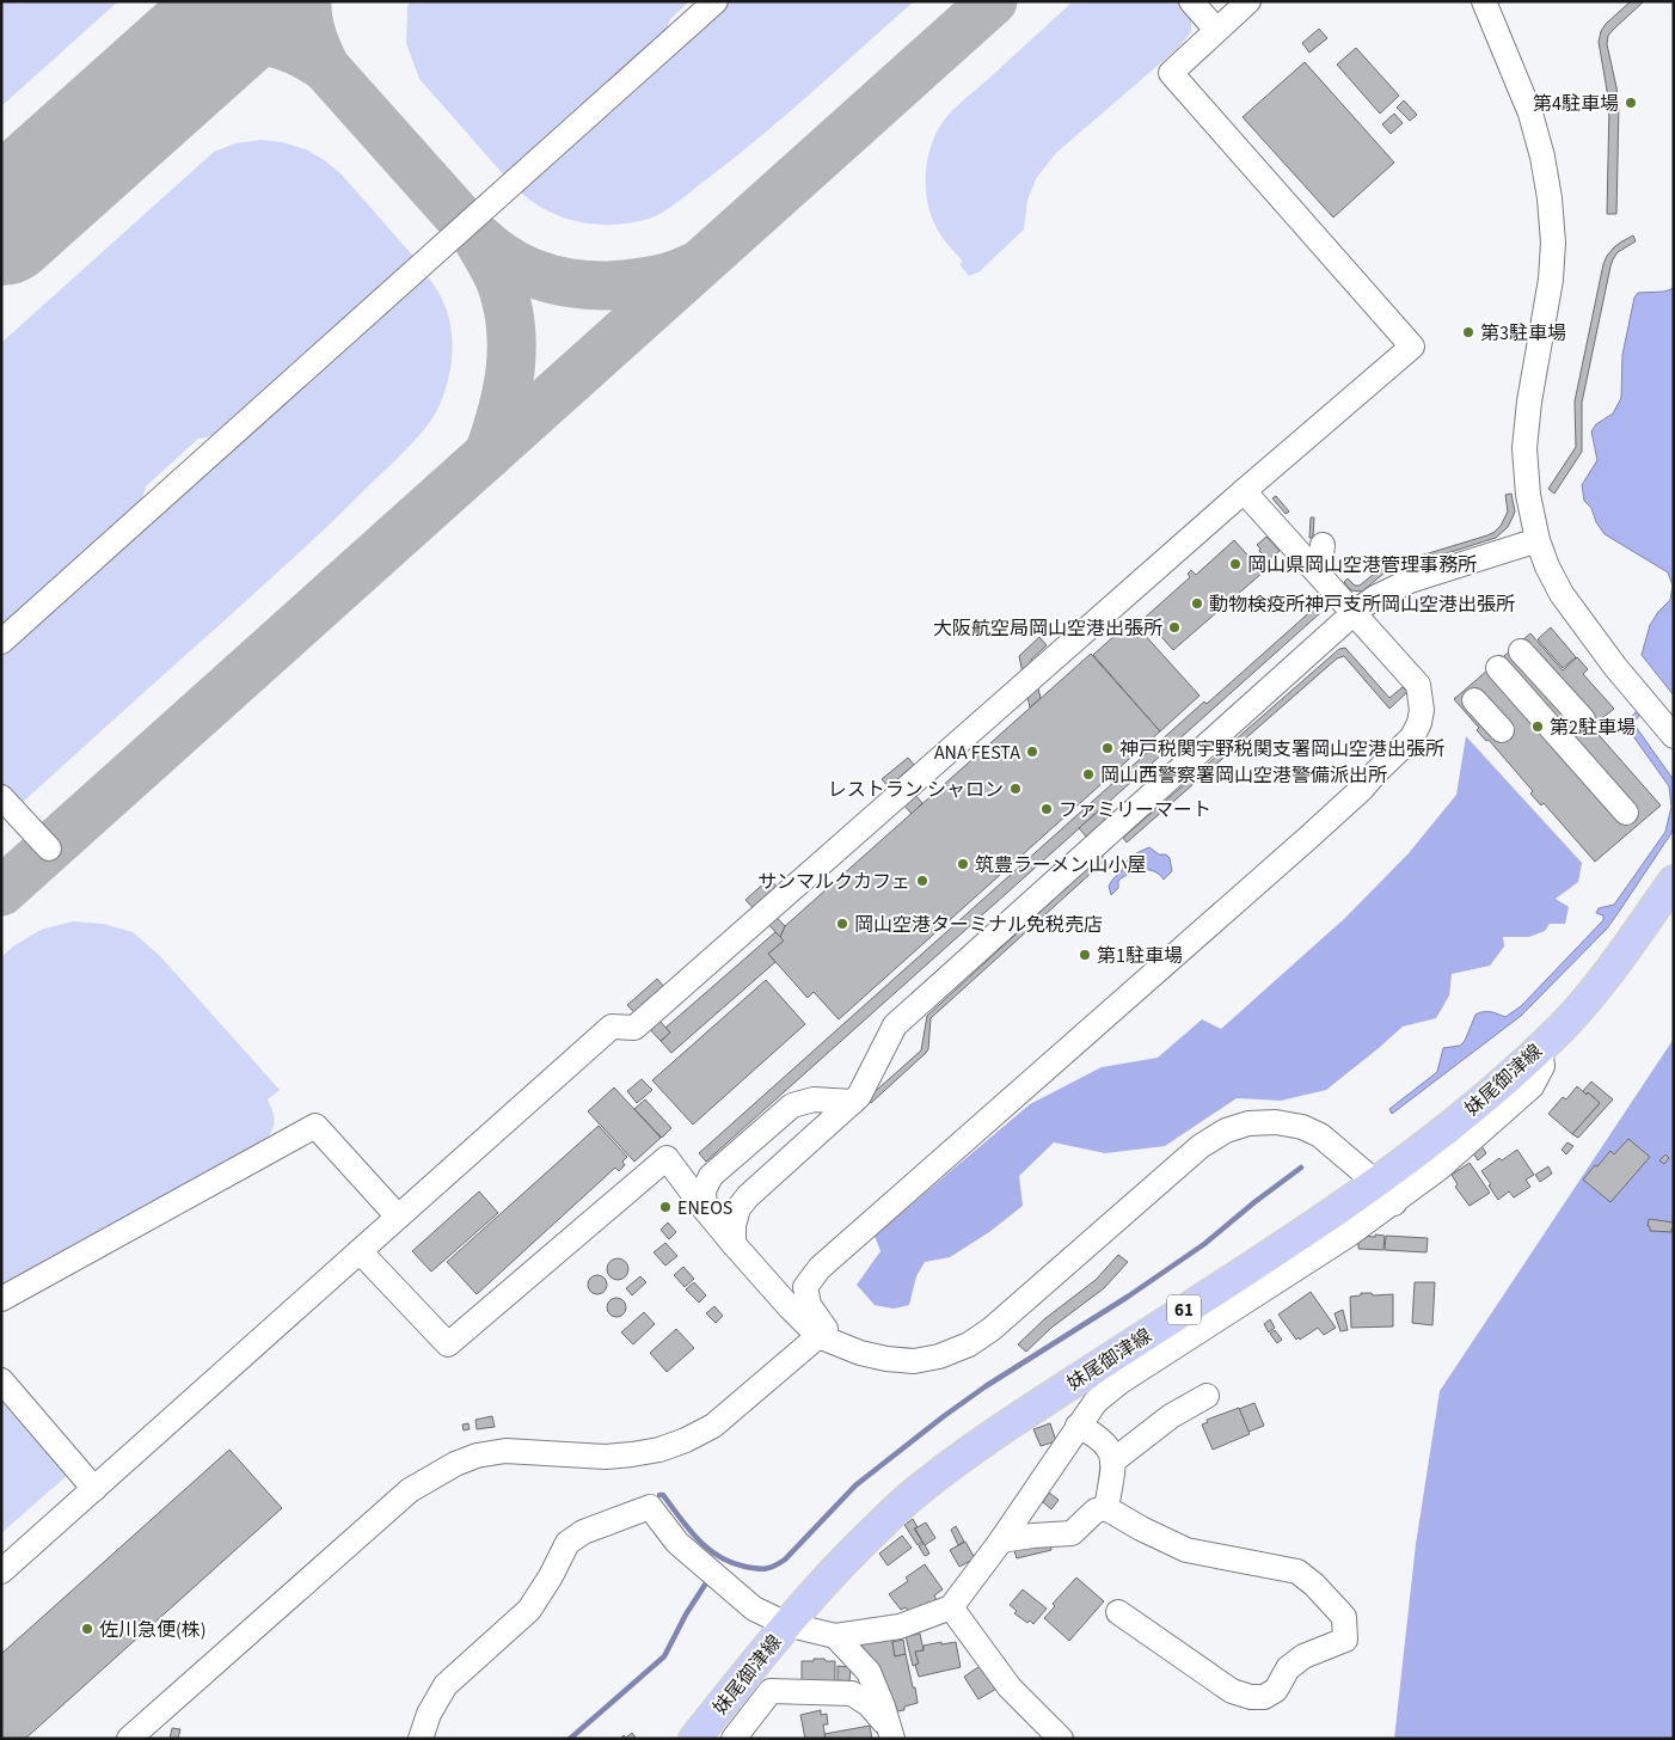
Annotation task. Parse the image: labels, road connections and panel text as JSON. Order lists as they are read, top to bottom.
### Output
{
  "streets": {
    "main road": ["妹尾御津線", "61"]
  },
  "places": [
    "第4駐車場",
    "第3駐車場",
    "岡山県岡山空港管理事務所",
    "動物検疫所神戸支所岡山空港出張所",
    "大阪航空局岡山空港出張所",
    "第2駐車場",
    "神戸税関宇野税関支署岡山空港出張所",
    "ANA FESTA",
    "岡山西警察署岡山空港警備派出所",
    "レストラン シャロン",
    "ファミリーマート",
    "筑豊ラーメン山小屋",
    "サンマルクカフェ",
    "岡山空港ターミナル免税売店",
    "第1駐車場",
    "ENEOS",
    "佐川急便(株)"
  ]
}
